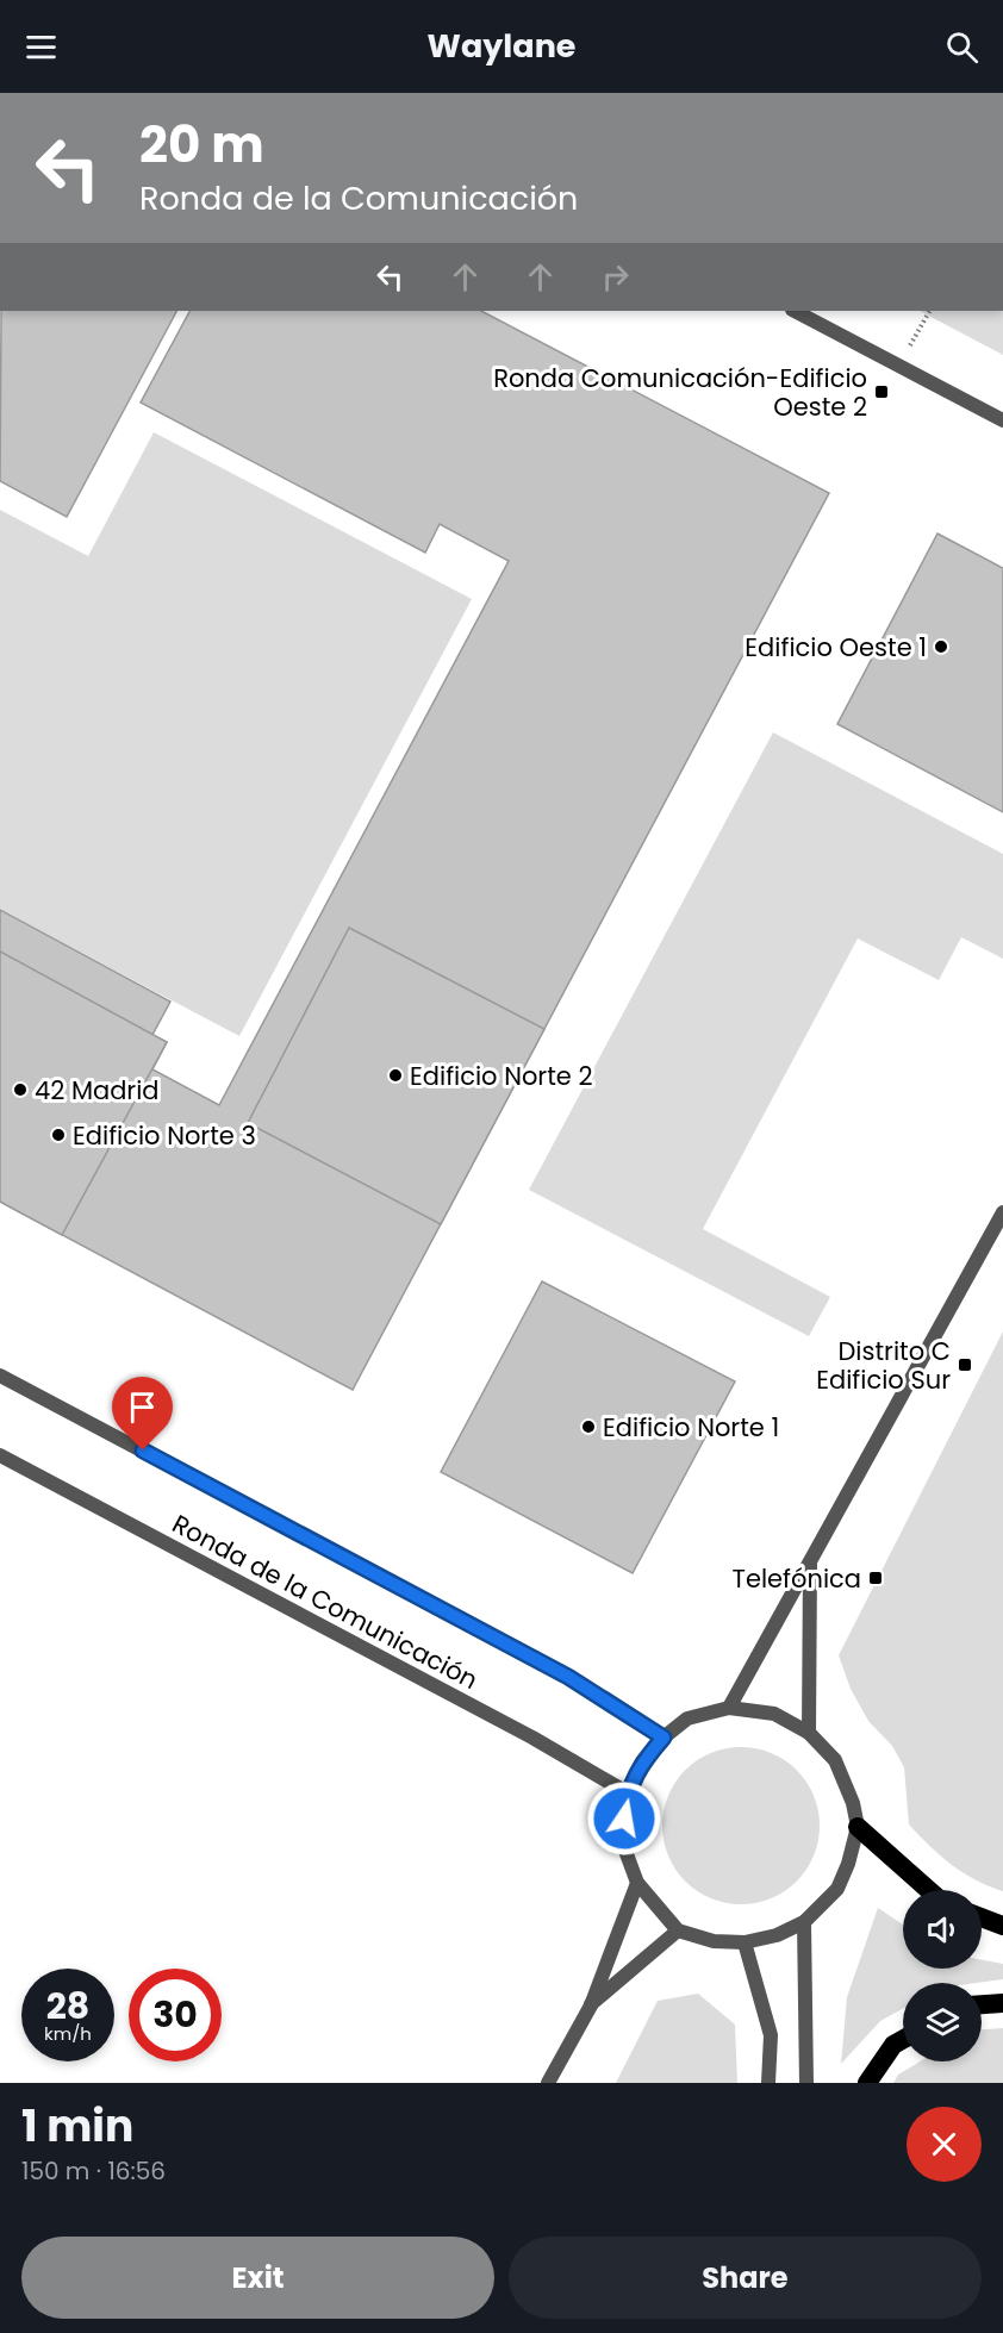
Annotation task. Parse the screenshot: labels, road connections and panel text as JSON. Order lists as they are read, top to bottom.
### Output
{
  "streets": {
    "street": ["Ronda de la Comunicación"]
  },
  "places": {
    "transit": ["Ronda Comunicación-Edificio Oeste 2", "Distrito C Edificio Sur", "Telefónica"],
    "other": [
      "Edificio Oeste 1",
      "Edificio Norte 2",
      "42 Madrid",
      "Edificio Norte 3",
      "Edificio Norte 1"
    ]
  },
  "page": {
    "header": "Waylane",
    "turn": ["20 m", "Ronda de la Comunicación"],
    "speed": "28 km/h",
    "limit": "30",
    "heading": ["1 min", "150 m · 16:56"],
    "buttons": ["Exit", "Share"]
  }
}
